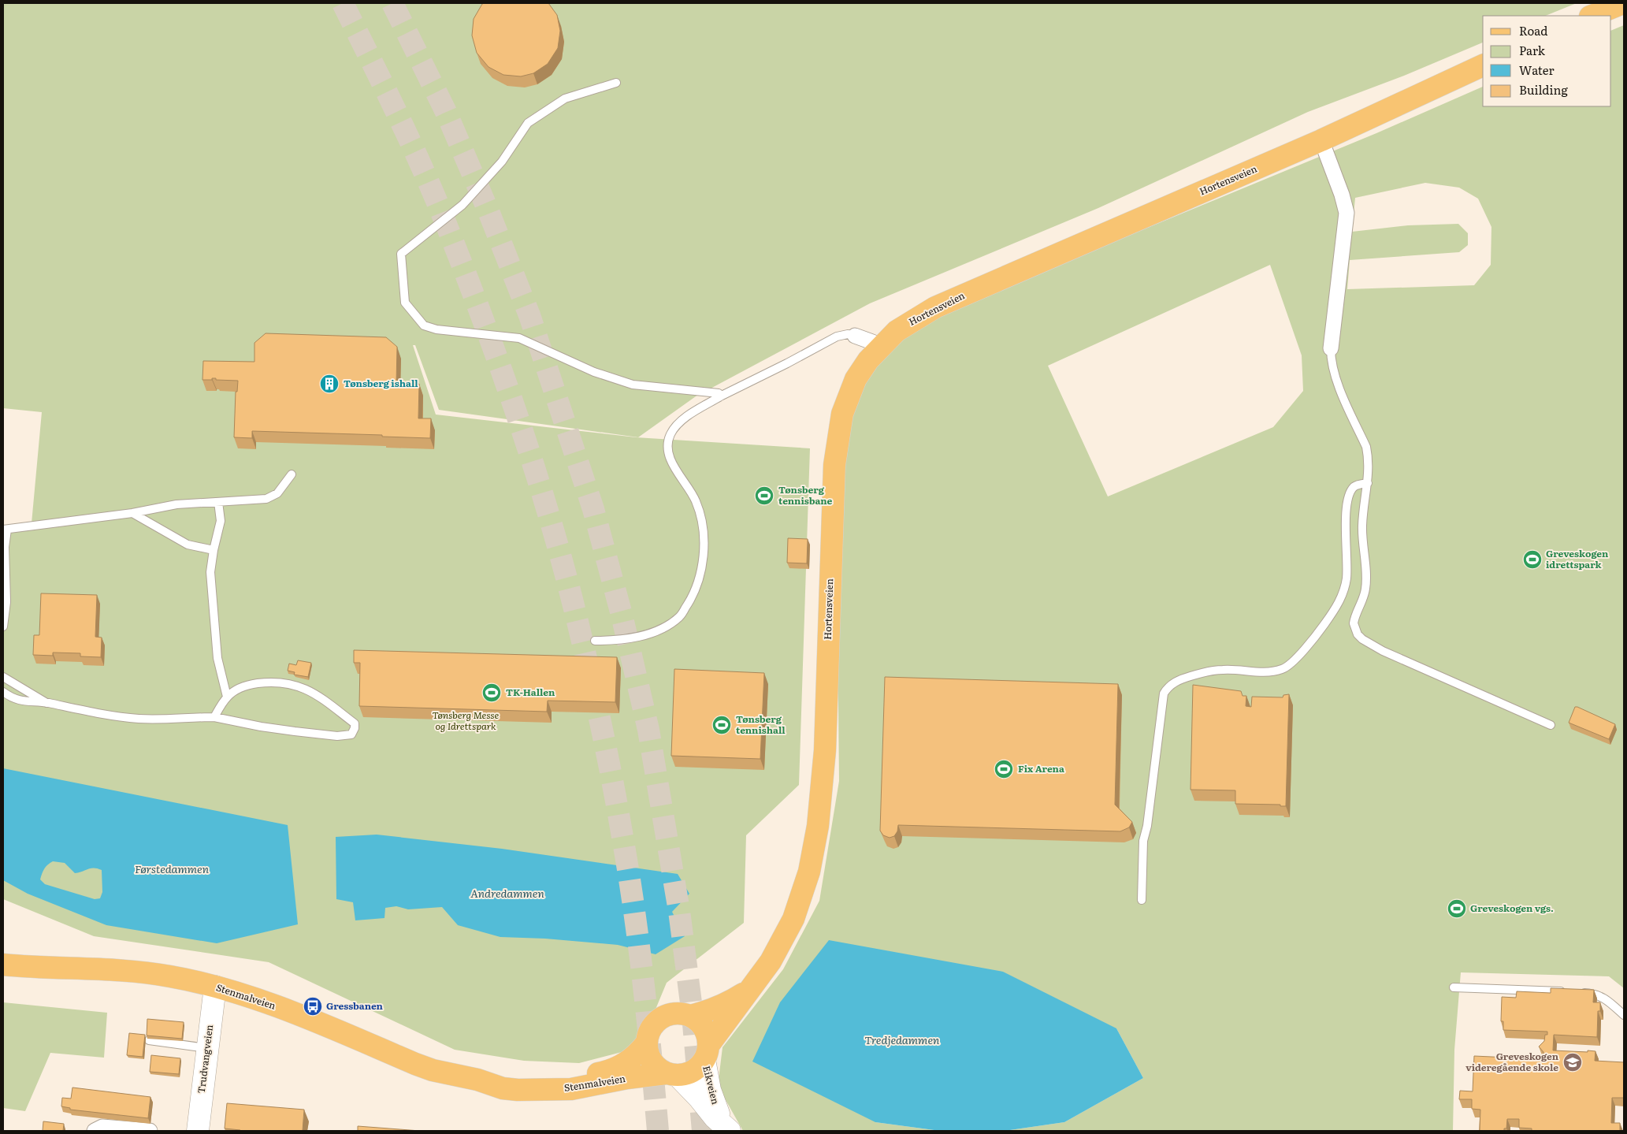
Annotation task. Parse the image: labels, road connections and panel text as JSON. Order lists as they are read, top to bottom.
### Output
{
  "streets": {
    "main road": [
      "Hortensveien",
      "Stenmalveien",
      "Trudvangveien",
      "Eikveien"
    ]
  },
  "crossings": [
    ["Hortensveien", "Stenmalveien"],
    ["Hortensveien", "Eikveien"],
    ["Stenmalveien", "Trudvangveien"],
    ["Stenmalveien", "Eikveien"]
  ],
  "water": ["Førstedammen", "Andredammen", "Tredjedammen"],
  "parks": ["Tønsberg Messe og Idrettspark"],
  "places": {
    "building": ["Tønsberg ishall"],
    "sports": [
      "Tønsberg tennisbane",
      "Greveskogen idrettspark",
      "TK-Hallen",
      "Tønsberg tennishall",
      "Fix Arena",
      "Greveskogen vgs."
    ],
    "bus stop": ["Gressbanen"],
    "school or university": ["Greveskogen videregående skole"]
  },
  "legend": [
    "Road",
    "Park",
    "Water",
    "Building"
  ]
}
